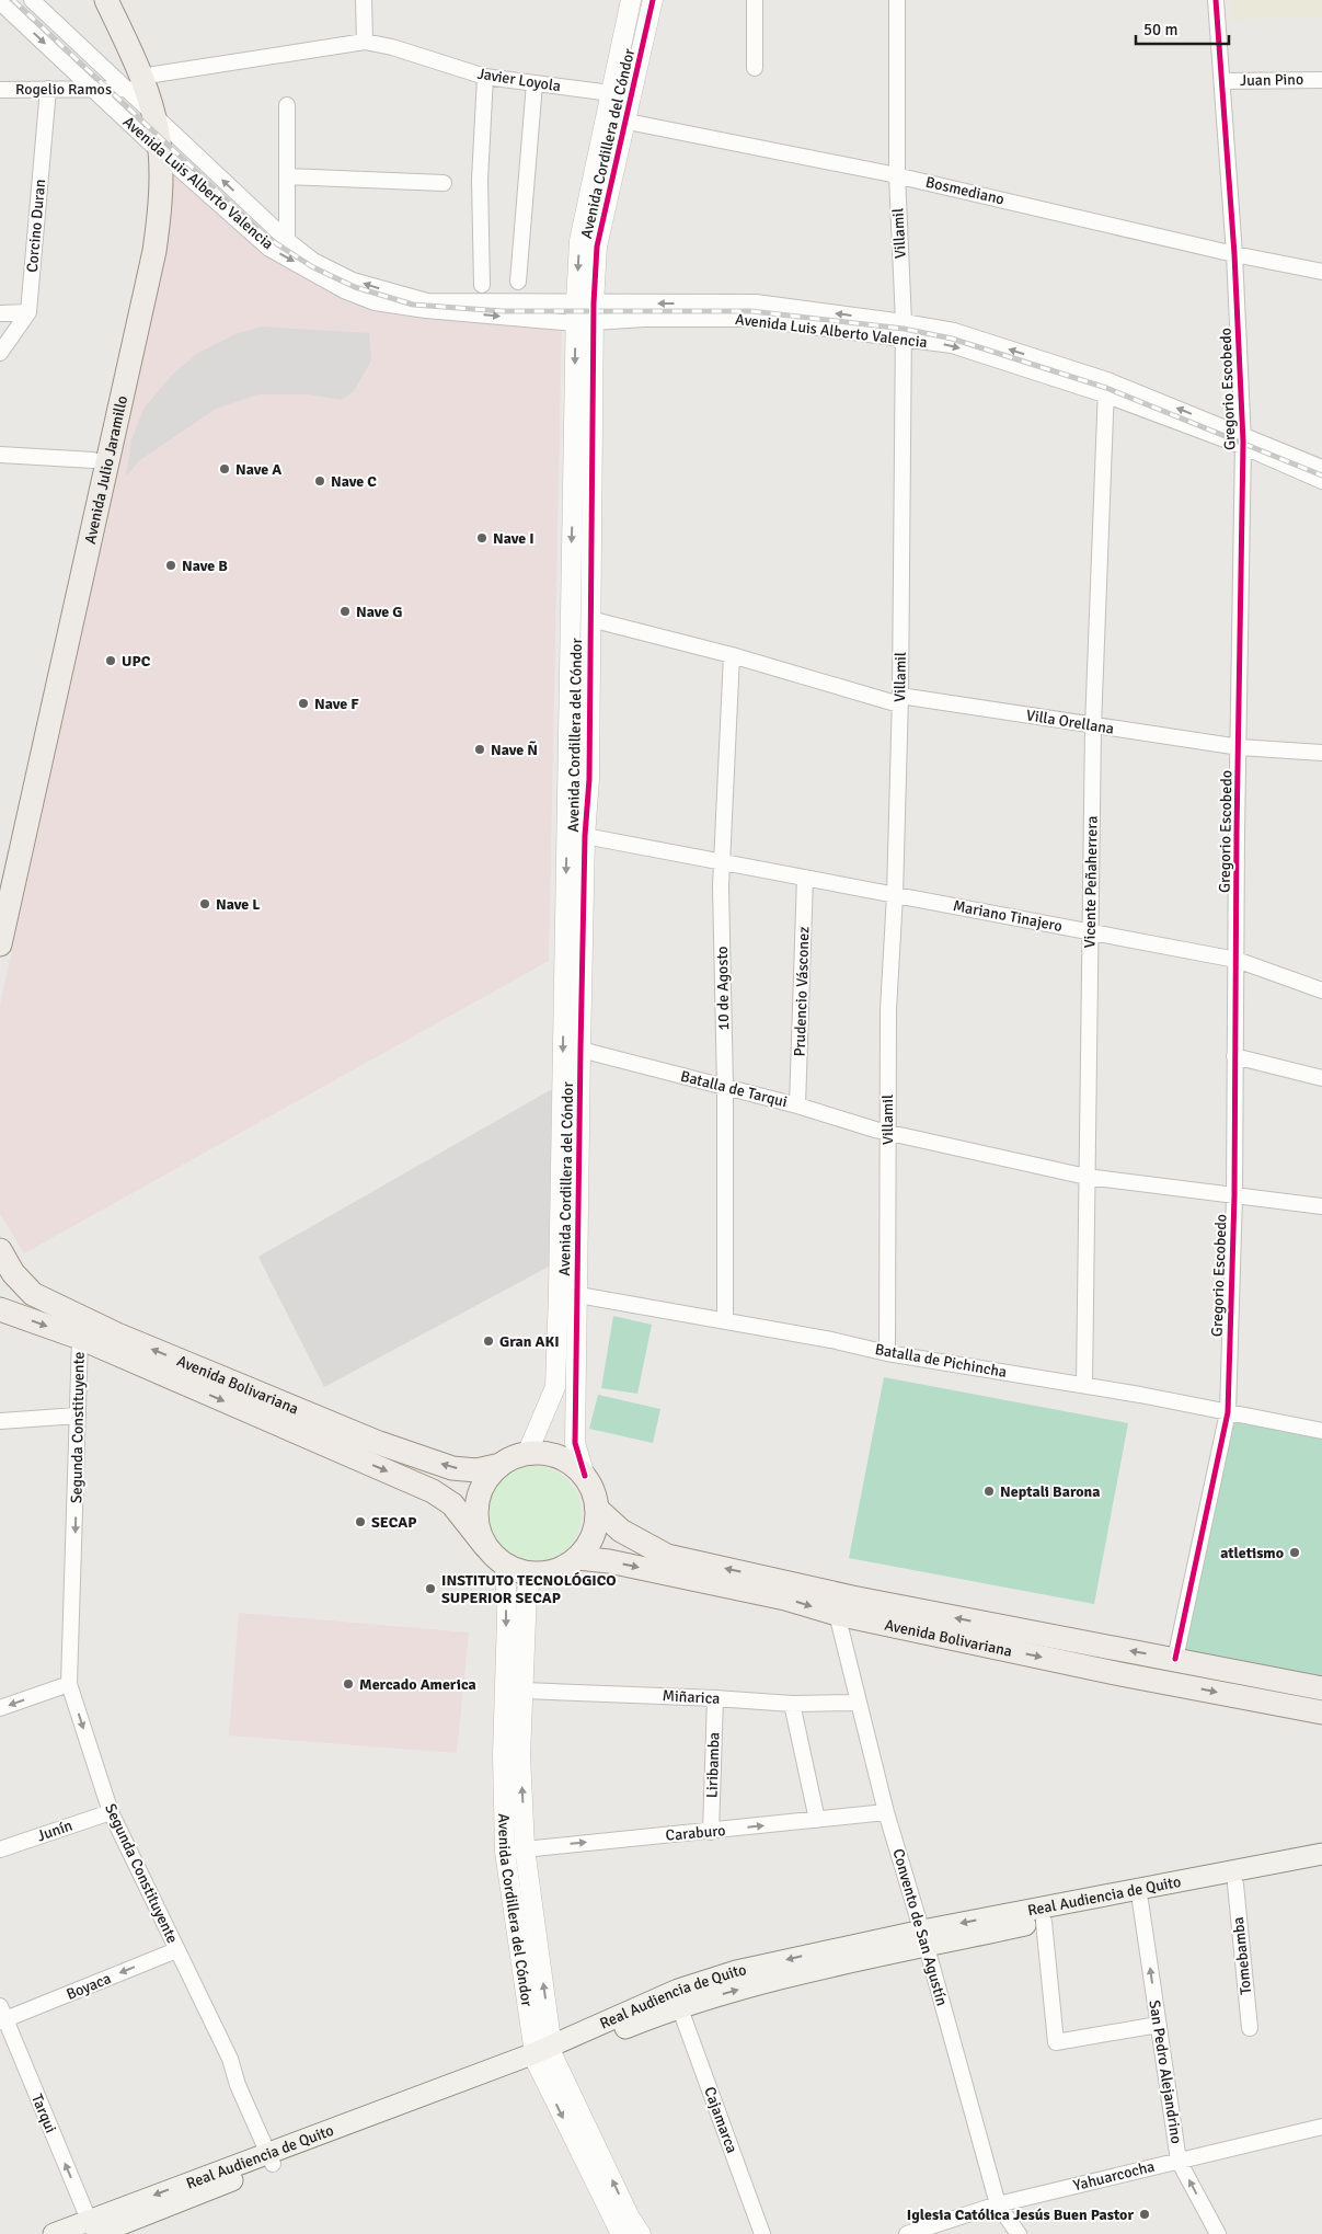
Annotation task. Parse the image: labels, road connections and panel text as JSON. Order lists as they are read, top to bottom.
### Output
{
  "streets": {
    "main road": ["Avenida Julio Jaramillo", "Avenida Bolivariana", "Real Audiencia de Quito"],
    "street": [
      "Javier Loyola",
      "Juan Pino",
      "Rogelio Ramos",
      "Avenida Cordillera del Cóndor",
      "Avenida Luis Alberto Valencia",
      "Bosmediano",
      "Corcino Duran",
      "Villamil",
      "Gregorio Escobedo",
      "Villa Orellana",
      "Vicente Peñaherrera",
      "Mariano Tinajero",
      "10 de Agosto",
      "Prudencio Vásconez",
      "Batalla de Tarqui",
      "Batalla de Pichincha",
      "Segunda Constituyente",
      "Miñarica",
      "Liribamba",
      "Junín",
      "Caraburo",
      "Convento de San Agustín",
      "Tomebamba",
      "Boyaca",
      "San Pedro Alejandrino",
      "Tarqui",
      "Cajamarca",
      "Yahuarcocha"
    ]
  },
  "crossings": [
    ["Javier Loyola", "Rogelio Ramos"],
    ["Javier Loyola", "Avenida Cordillera del Cóndor"],
    ["Juan Pino", "Gregorio Escobedo"],
    ["Rogelio Ramos", "Avenida Luis Alberto Valencia"],
    ["Rogelio Ramos", "Corcino Duran"],
    ["Rogelio Ramos", "Avenida Julio Jaramillo"],
    ["Avenida Cordillera del Cóndor", "Avenida Luis Alberto Valencia"],
    ["Avenida Cordillera del Cóndor", "Bosmediano"],
    ["Avenida Cordillera del Cóndor", "Villa Orellana"],
    ["Avenida Cordillera del Cóndor", "Mariano Tinajero"],
    ["Avenida Cordillera del Cóndor", "Batalla de Tarqui"],
    ["Avenida Cordillera del Cóndor", "Batalla de Pichincha"],
    ["Avenida Cordillera del Cóndor", "Avenida Bolivariana"],
    ["Avenida Cordillera del Cóndor", "Miñarica"],
    ["Avenida Cordillera del Cóndor", "Caraburo"],
    ["Avenida Cordillera del Cóndor", "Real Audiencia de Quito"],
    ["Avenida Luis Alberto Valencia", "Villamil"],
    ["Avenida Luis Alberto Valencia", "Gregorio Escobedo"],
    ["Avenida Luis Alberto Valencia", "Avenida Julio Jaramillo"],
    ["Avenida Luis Alberto Valencia", "Vicente Peñaherrera"],
    ["Bosmediano", "Villamil"],
    ["Bosmediano", "Gregorio Escobedo"],
    ["Villamil", "Villa Orellana"],
    ["Villamil", "Mariano Tinajero"],
    ["Villamil", "Batalla de Tarqui"],
    ["Villamil", "Batalla de Pichincha"],
    ["Gregorio Escobedo", "Villa Orellana"],
    ["Gregorio Escobedo", "Mariano Tinajero"],
    ["Gregorio Escobedo", "Batalla de Pichincha"],
    ["Gregorio Escobedo", "Avenida Bolivariana"],
    ["Villa Orellana", "Vicente Peñaherrera"],
    ["Villa Orellana", "10 de Agosto"],
    ["Vicente Peñaherrera", "Mariano Tinajero"],
    ["Vicente Peñaherrera", "Batalla de Tarqui"],
    ["Vicente Peñaherrera", "Batalla de Pichincha"],
    ["Mariano Tinajero", "10 de Agosto"],
    ["Mariano Tinajero", "Prudencio Vásconez"],
    ["10 de Agosto", "Batalla de Tarqui"],
    ["10 de Agosto", "Batalla de Pichincha"],
    ["Prudencio Vásconez", "Batalla de Tarqui"],
    ["Avenida Bolivariana", "Segunda Constituyente"],
    ["Avenida Bolivariana", "Convento de San Agustín"],
    ["Segunda Constituyente", "Junín"],
    ["Segunda Constituyente", "Real Audiencia de Quito"],
    ["Segunda Constituyente", "Boyaca"],
    ["Miñarica", "Liribamba"],
    ["Miñarica", "Convento de San Agustín"],
    ["Liribamba", "Caraburo"],
    ["Caraburo", "Convento de San Agustín"],
    ["Real Audiencia de Quito", "Convento de San Agustín"],
    ["Real Audiencia de Quito", "Tomebamba"],
    ["Real Audiencia de Quito", "San Pedro Alejandrino"],
    ["Real Audiencia de Quito", "Tarqui"],
    ["Real Audiencia de Quito", "Cajamarca"],
    ["Convento de San Agustín", "Yahuarcocha"],
    ["Boyaca", "Tarqui"],
    ["San Pedro Alejandrino", "Yahuarcocha"]
  ],
  "one_way": [
    "Segunda Constituyente",
    "Caraburo",
    "Boyaca",
    "San Pedro Alejandrino",
    "Tarqui"
  ],
  "places": [
    "Nave A",
    "Nave C",
    "Nave I",
    "Nave B",
    "Nave G",
    "UPC",
    "Nave F",
    "Nave Ñ",
    "Nave L",
    "Gran AKI",
    "Neptali Barona",
    "SECAP",
    "atletismo",
    "INSTITUTO TECNOLÓGICO SUPERIOR SECAP",
    "Mercado America",
    "Iglesia Católica Jesús Buen Pastor"
  ],
  "scale_bar": "50 m"
}
